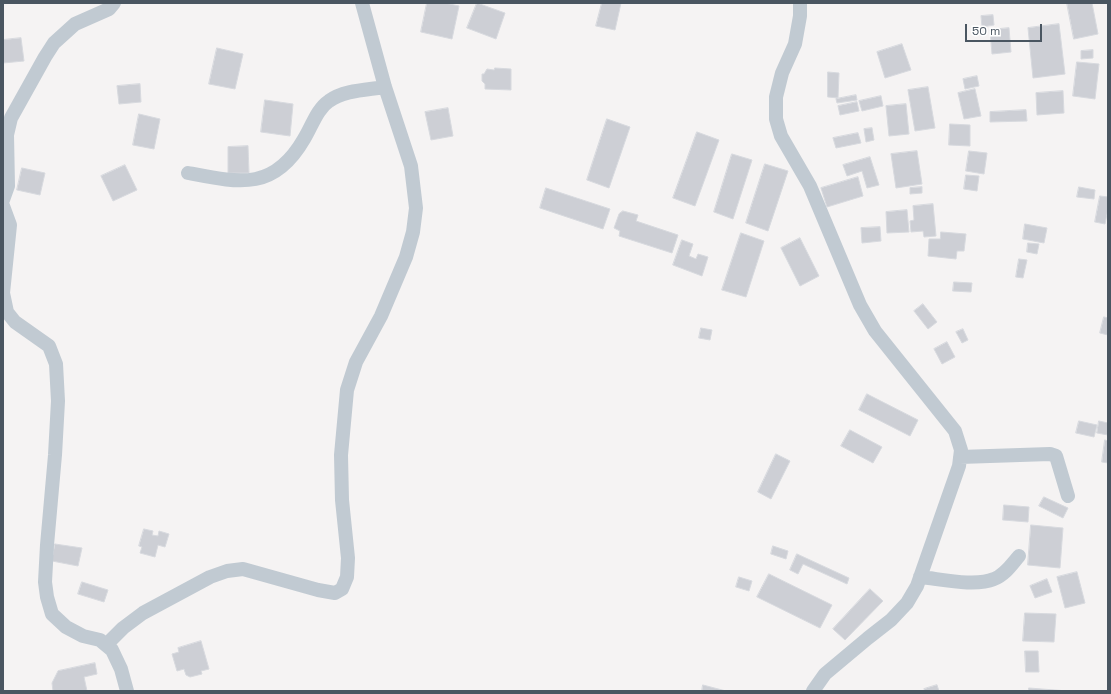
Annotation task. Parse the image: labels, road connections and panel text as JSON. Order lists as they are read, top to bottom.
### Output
{
  "scale_bar": "50 m"
}
